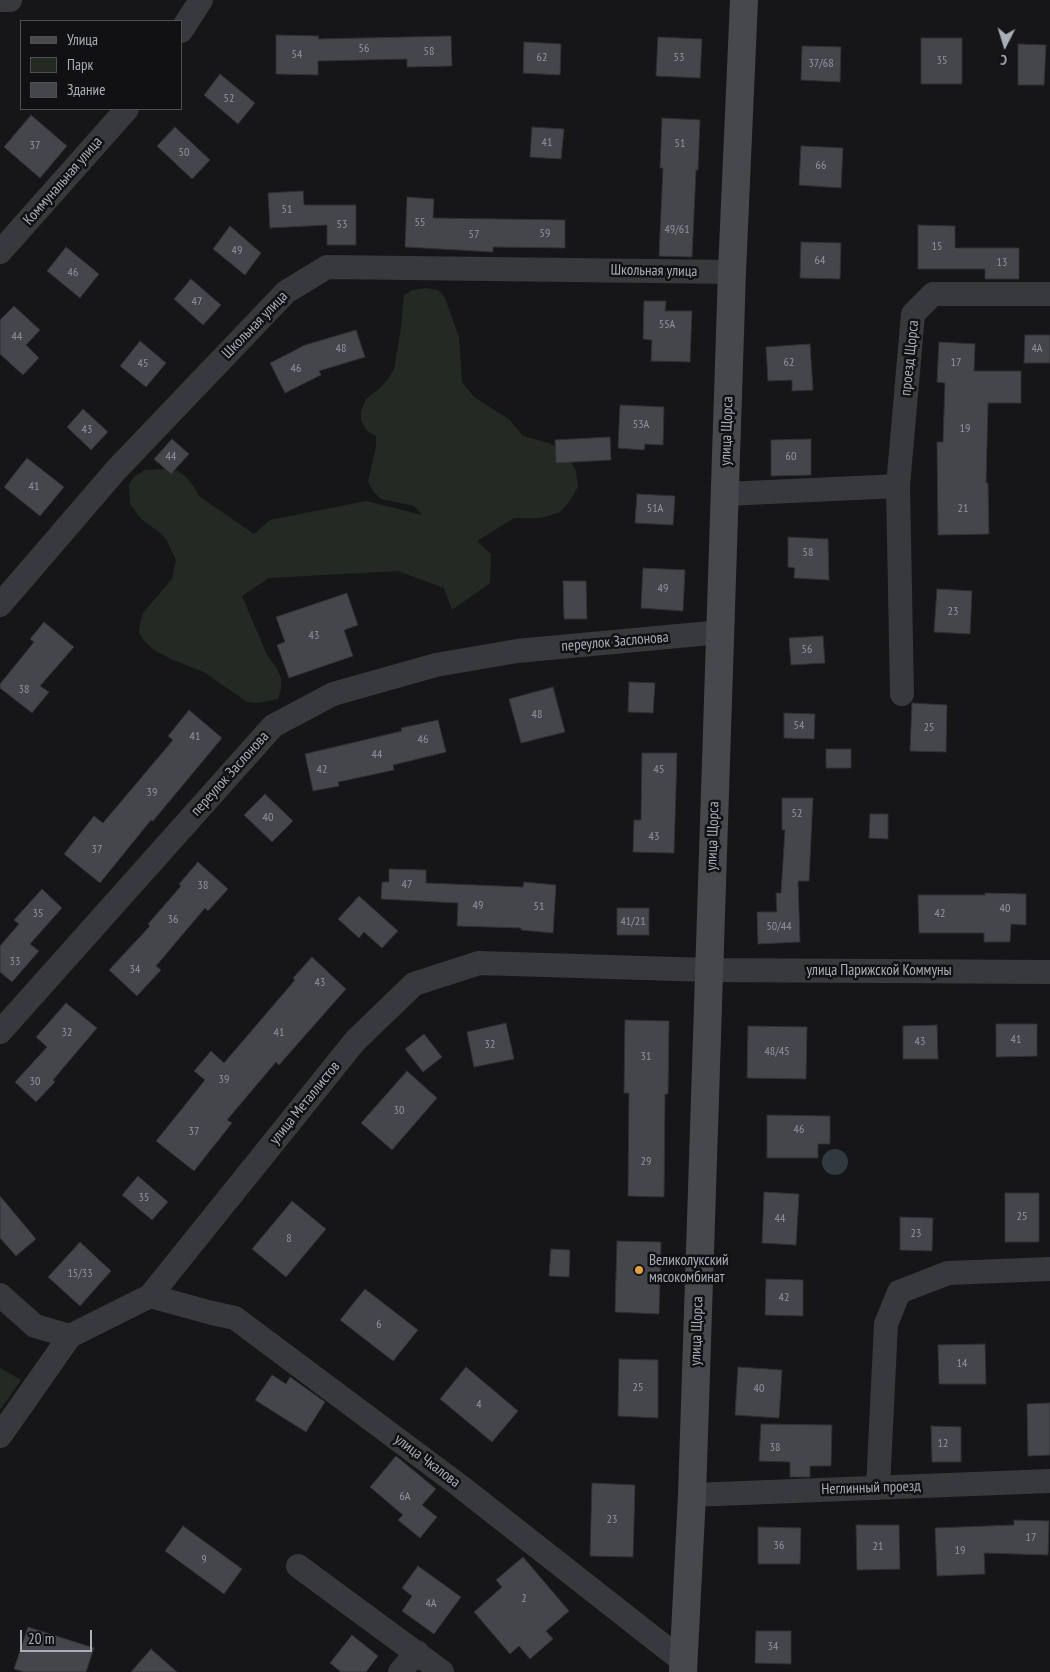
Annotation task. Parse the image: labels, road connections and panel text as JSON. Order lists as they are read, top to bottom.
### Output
{
  "streets": {
    "street": [
      "Коммунальная улица",
      "Школьная улица",
      "проезд Щорса",
      "улица Щорса",
      "переулок Заслонова",
      "улица Парижской Коммуны",
      "улица Металлистов",
      "улица Чкалова",
      "Неглинный проезд"
    ]
  },
  "crossings": [
    ["Школьная улица", "улица Щорса"],
    ["улица Щорса", "переулок Заслонова"],
    ["улица Щорса", "улица Парижской Коммуны"],
    ["улица Щорса", "улица Металлистов"],
    ["улица Щорса", "улица Чкалова"],
    ["улица Щорса", "Неглинный проезд"],
    ["улица Парижской Коммуны", "улица Металлистов"],
    ["улица Металлистов", "улица Чкалова"]
  ],
  "places": ["Великолукский мясокомбинат"],
  "house_numbers": [
    "56",
    "58",
    "54",
    "62",
    "53",
    "35",
    "37/68",
    "52",
    "41",
    "51",
    "37",
    "50",
    "66",
    "51",
    "55",
    "53",
    "49/61",
    "59",
    "57",
    "15",
    "49",
    "64",
    "13",
    "46",
    "47",
    "55А",
    "44",
    "48",
    "4А",
    "62",
    "17",
    "45",
    "46",
    "53А",
    "19",
    "43",
    "44",
    "60",
    "41",
    "51А",
    "21",
    "58",
    "49",
    "23",
    "43",
    "56",
    "38",
    "48",
    "54",
    "25",
    "41",
    "46",
    "44",
    "42",
    "45",
    "39",
    "52",
    "40",
    "43",
    "37",
    "47",
    "38",
    "49",
    "51",
    "40",
    "35",
    "42",
    "36",
    "41/21",
    "50/44",
    "33",
    "34",
    "43",
    "32",
    "41",
    "41",
    "43",
    "32",
    "48/45",
    "31",
    "39",
    "30",
    "30",
    "46",
    "37",
    "29",
    "35",
    "25",
    "44",
    "23",
    "8",
    "15/33",
    "42",
    "6",
    "14",
    "25",
    "40",
    "4",
    "12",
    "38",
    "6А",
    "23",
    "17",
    "36",
    "21",
    "19",
    "9",
    "2",
    "4А",
    "34"
  ],
  "legend": ["Улица", "Парк", "Здание"],
  "scale_bar": "20 m",
  "north": "bottom"
}
